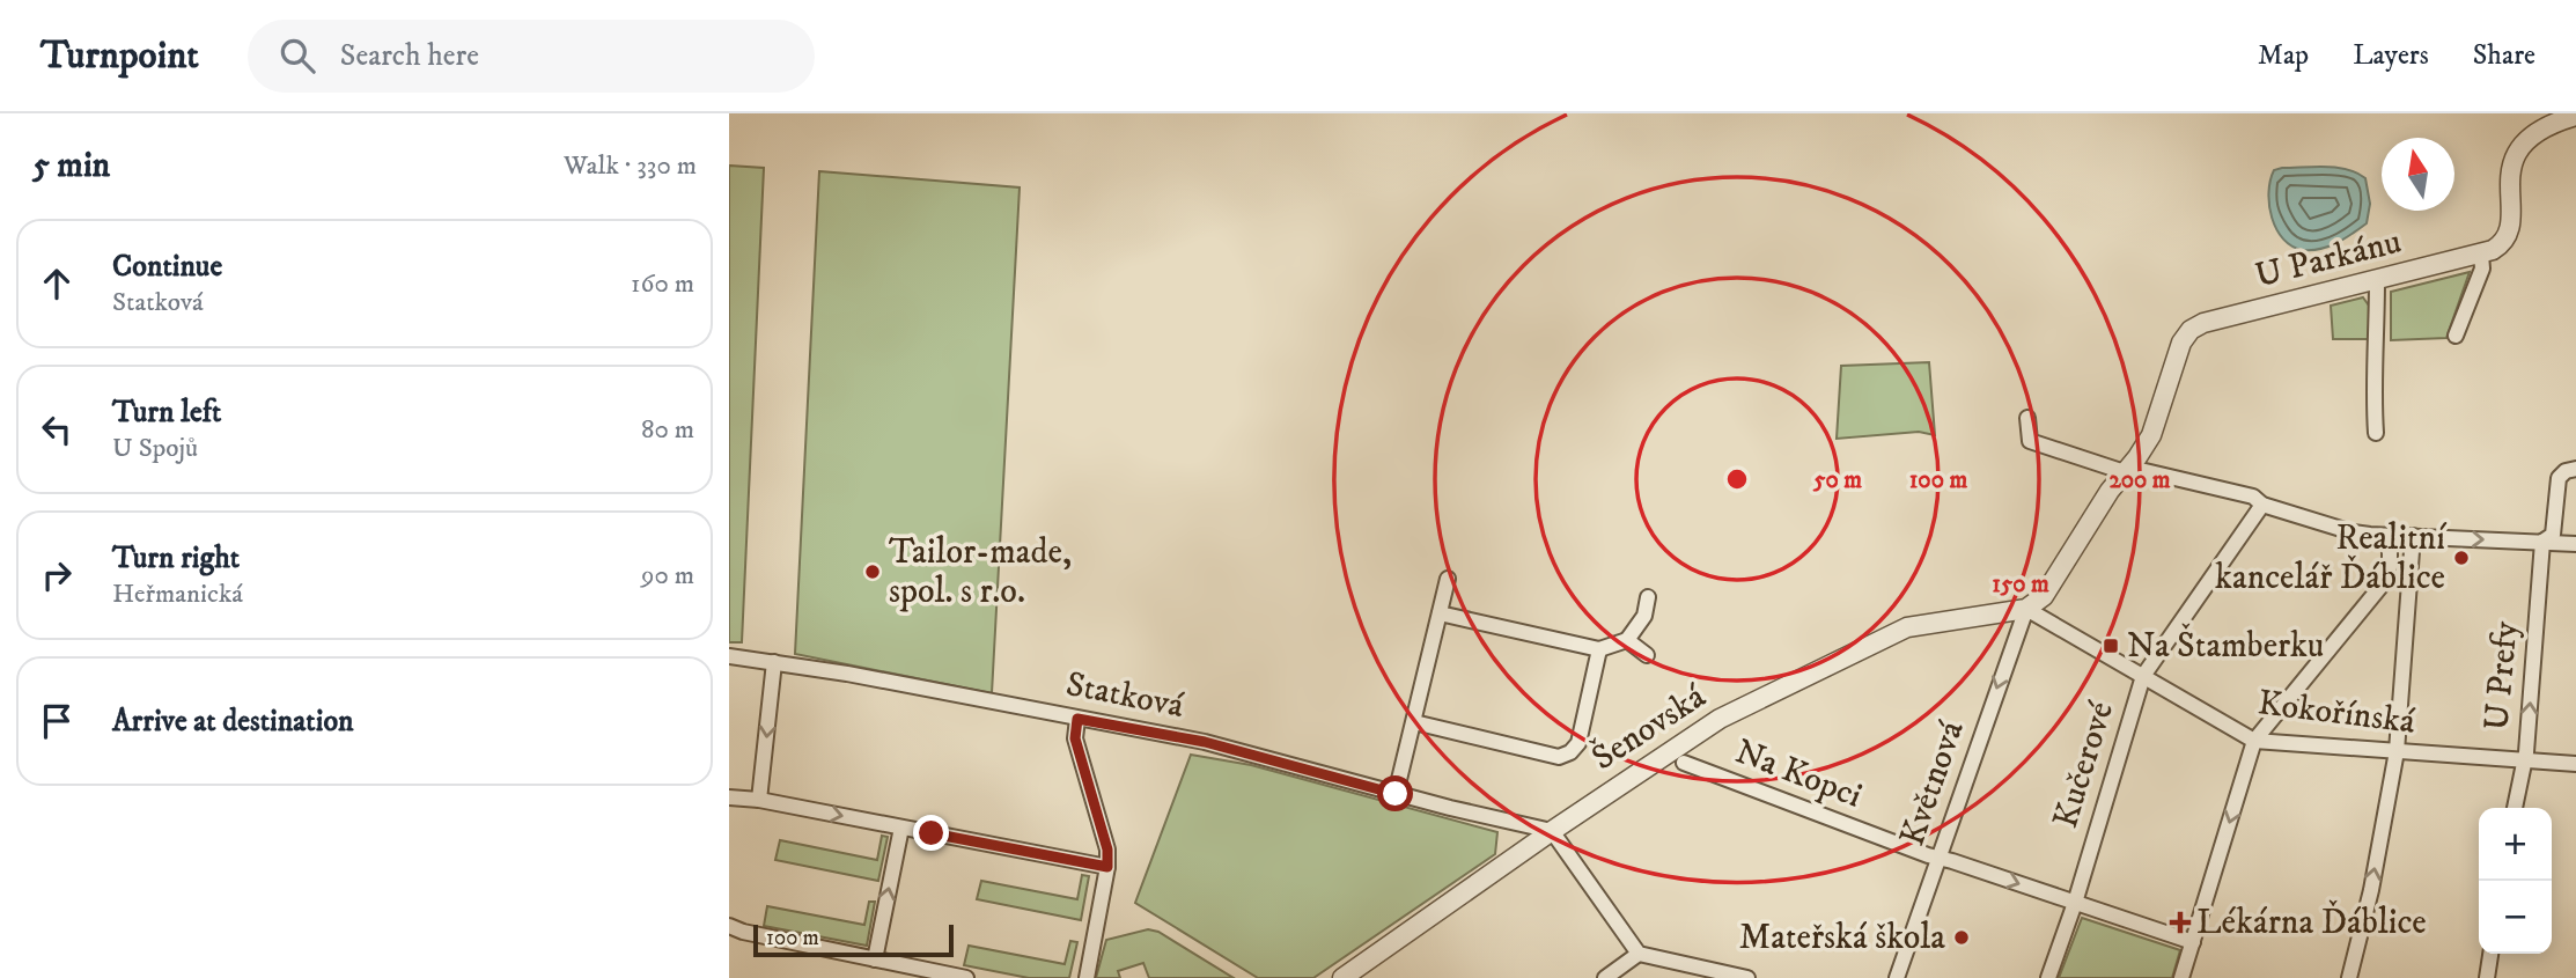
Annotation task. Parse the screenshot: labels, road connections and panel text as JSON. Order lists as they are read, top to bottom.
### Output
{
  "streets": {
    "street": [
      "U Parkánu",
      "U Prefy",
      "Statková",
      "Kokořínská",
      "Šenovská",
      "Kučerové",
      "Na Kopci",
      "Květnová"
    ]
  },
  "crossings": [
    ["U Prefy", "Kokořínská"],
    ["Statková", "Šenovská"],
    ["Kokořínská", "Šenovská"],
    ["Kokořínská", "Kučerové"],
    ["Kokořínská", "Květnová"],
    ["Šenovská", "Květnová"],
    ["Kučerové", "Na Kopci"],
    ["Na Kopci", "Květnová"]
  ],
  "one_way": ["U Prefy", "Květnová"],
  "places": {
    "other": ["Realitní kancelář Ďáblice", "Tailor-made, spol. s r.o.", "Mateřská škola"],
    "transit": ["Na Štamberku"],
    "health": ["Lékárna Ďáblice"]
  },
  "scale_bar": "100 m",
  "north": "top",
  "page": {
    "header": "Turnpoint",
    "search": "Search here",
    "nav": ["Map", "Layers", "Share"],
    "heading": ["5 min", "Walk · 330 m"],
    "list": [
      ["Continue", "Statková", "160 m"],
      ["Turn left", "U Spojů", "80 m"],
      ["Turn right", "Heřmanická", "90 m"],
      "Arrive at destination"
    ],
    "map_buttons": ["+", "−"],
    "scale": "100 m"
  },
  "rings": [
    "50 m",
    "100 m",
    "200 m",
    "150 m"
  ]
}
